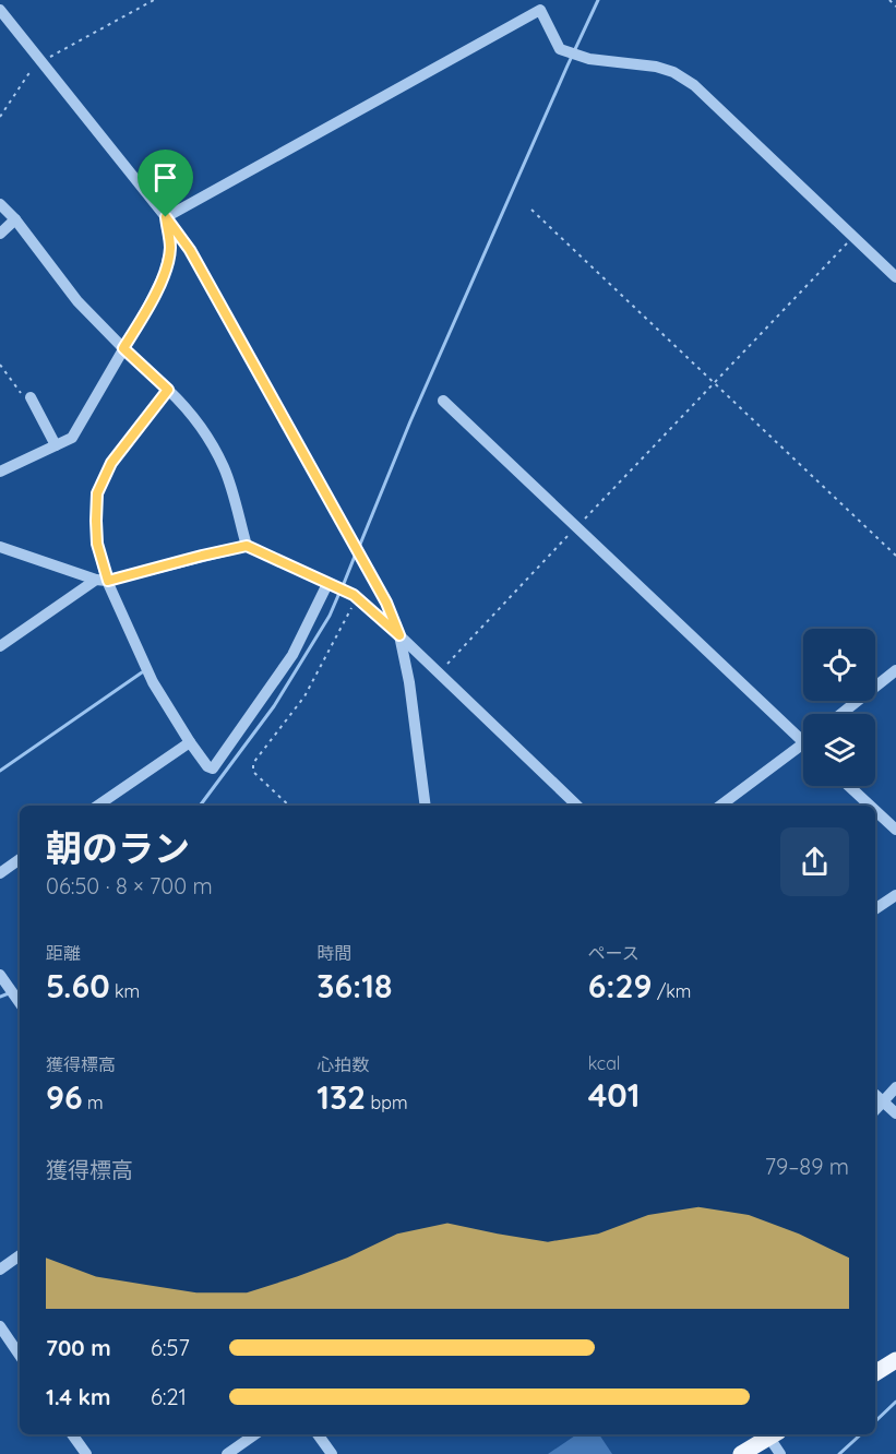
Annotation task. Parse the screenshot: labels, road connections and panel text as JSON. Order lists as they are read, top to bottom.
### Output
{
  "page": {
    "heading": ["朝のラン", "06:50 · 8 × 700 m"],
    "stats": [
      ["距離", "5.60 km"],
      ["時間", "36:18"],
      ["ペース", "6:29 /km"],
      ["獲得標高", "96 m"],
      ["心拍数", "132 bpm"],
      ["kcal", "401"]
    ],
    "chart": ["獲得標高", "79–89 m"],
    "list": [
      {
        "name": "700 m",
        "note": "6:57"
      },
      {
        "name": "1.4 km",
        "note": "6:21"
      }
    ]
  }
}
